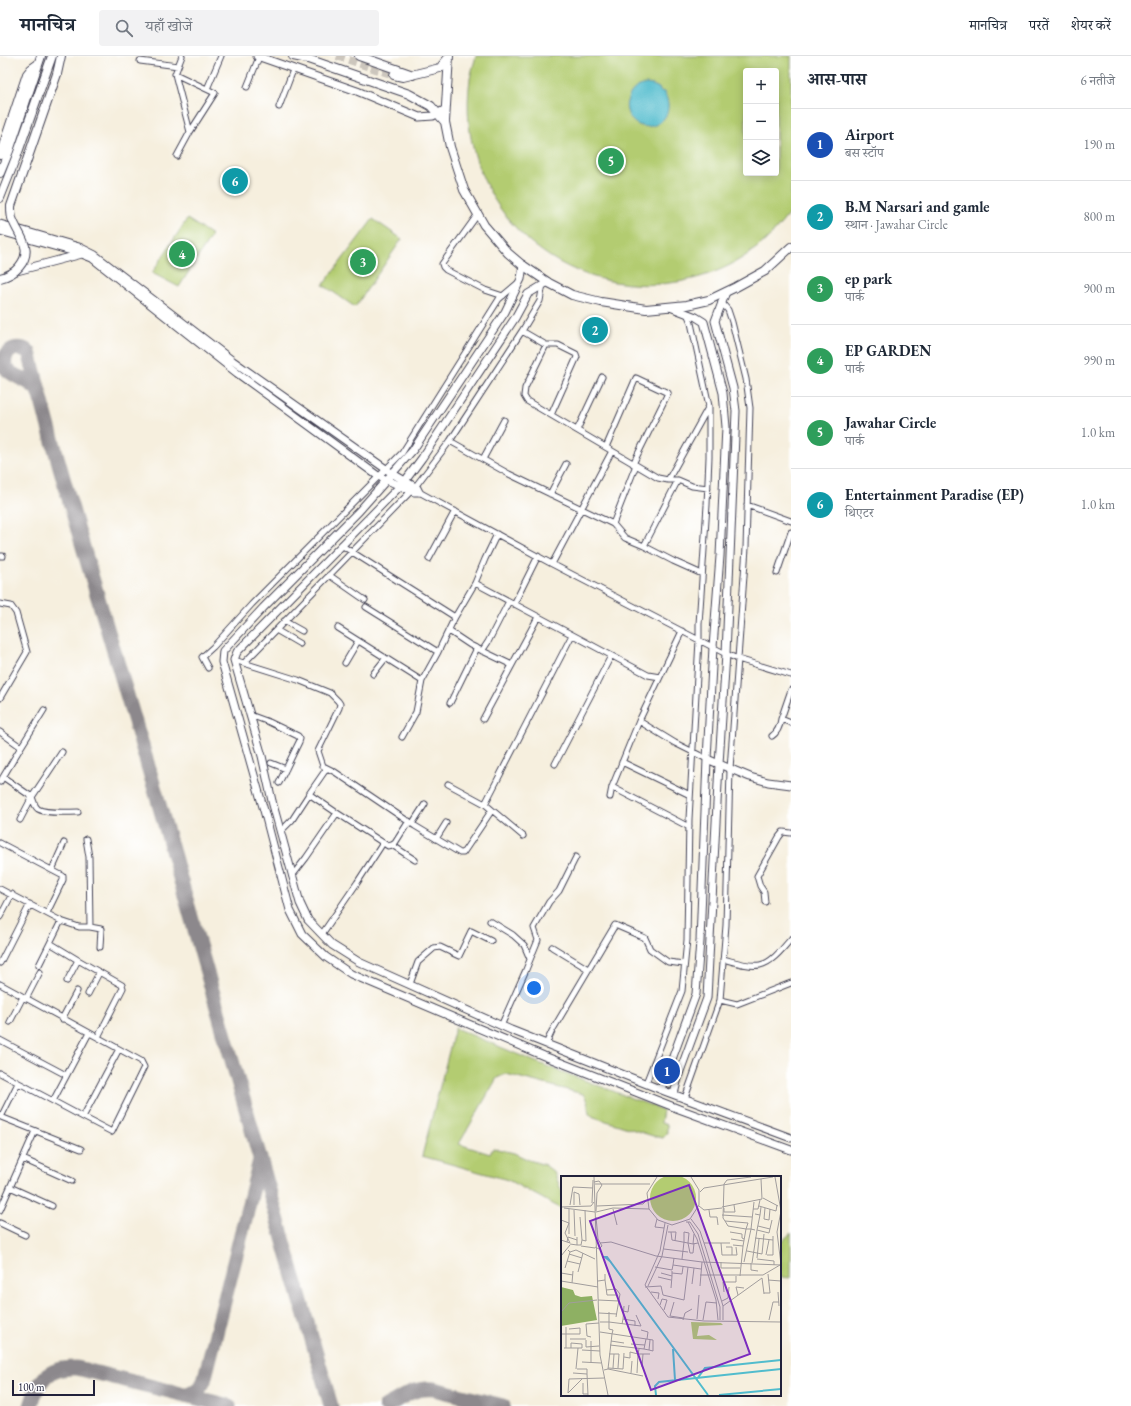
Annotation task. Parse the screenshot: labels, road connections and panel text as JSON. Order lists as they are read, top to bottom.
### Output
{
  "scale_bar": "100 m",
  "page": {
    "header": "मानचित्र",
    "search": "यहाँ खोजें",
    "nav": ["मानचित्र", "परतें", "शेयर करें"],
    "heading": ["आस-पास", "6 नतीजे"],
    "map_buttons": ["+", "−"],
    "list": [
      {
        "mark": "1",
        "name": "Airport",
        "note": "बस स्टॉप",
        "value": "190 m"
      },
      {
        "mark": "2",
        "name": "B.M Narsari and gamle",
        "note": "स्थान · Jawahar Circle",
        "value": "800 m"
      },
      {
        "mark": "3",
        "name": "ep park",
        "note": "पार्क",
        "value": "900 m"
      },
      {
        "mark": "4",
        "name": "EP GARDEN",
        "note": "पार्क",
        "value": "990 m"
      },
      {
        "mark": "5",
        "name": "Jawahar Circle",
        "note": "पार्क",
        "value": "1.0 km"
      },
      {
        "mark": "6",
        "name": "Entertainment Paradise (EP)",
        "note": "थिएटर",
        "value": "1.0 km"
      }
    ],
    "pins": [
      "5",
      "6",
      "4",
      "3",
      "2",
      "1"
    ],
    "scale": "100 m"
  }
}
